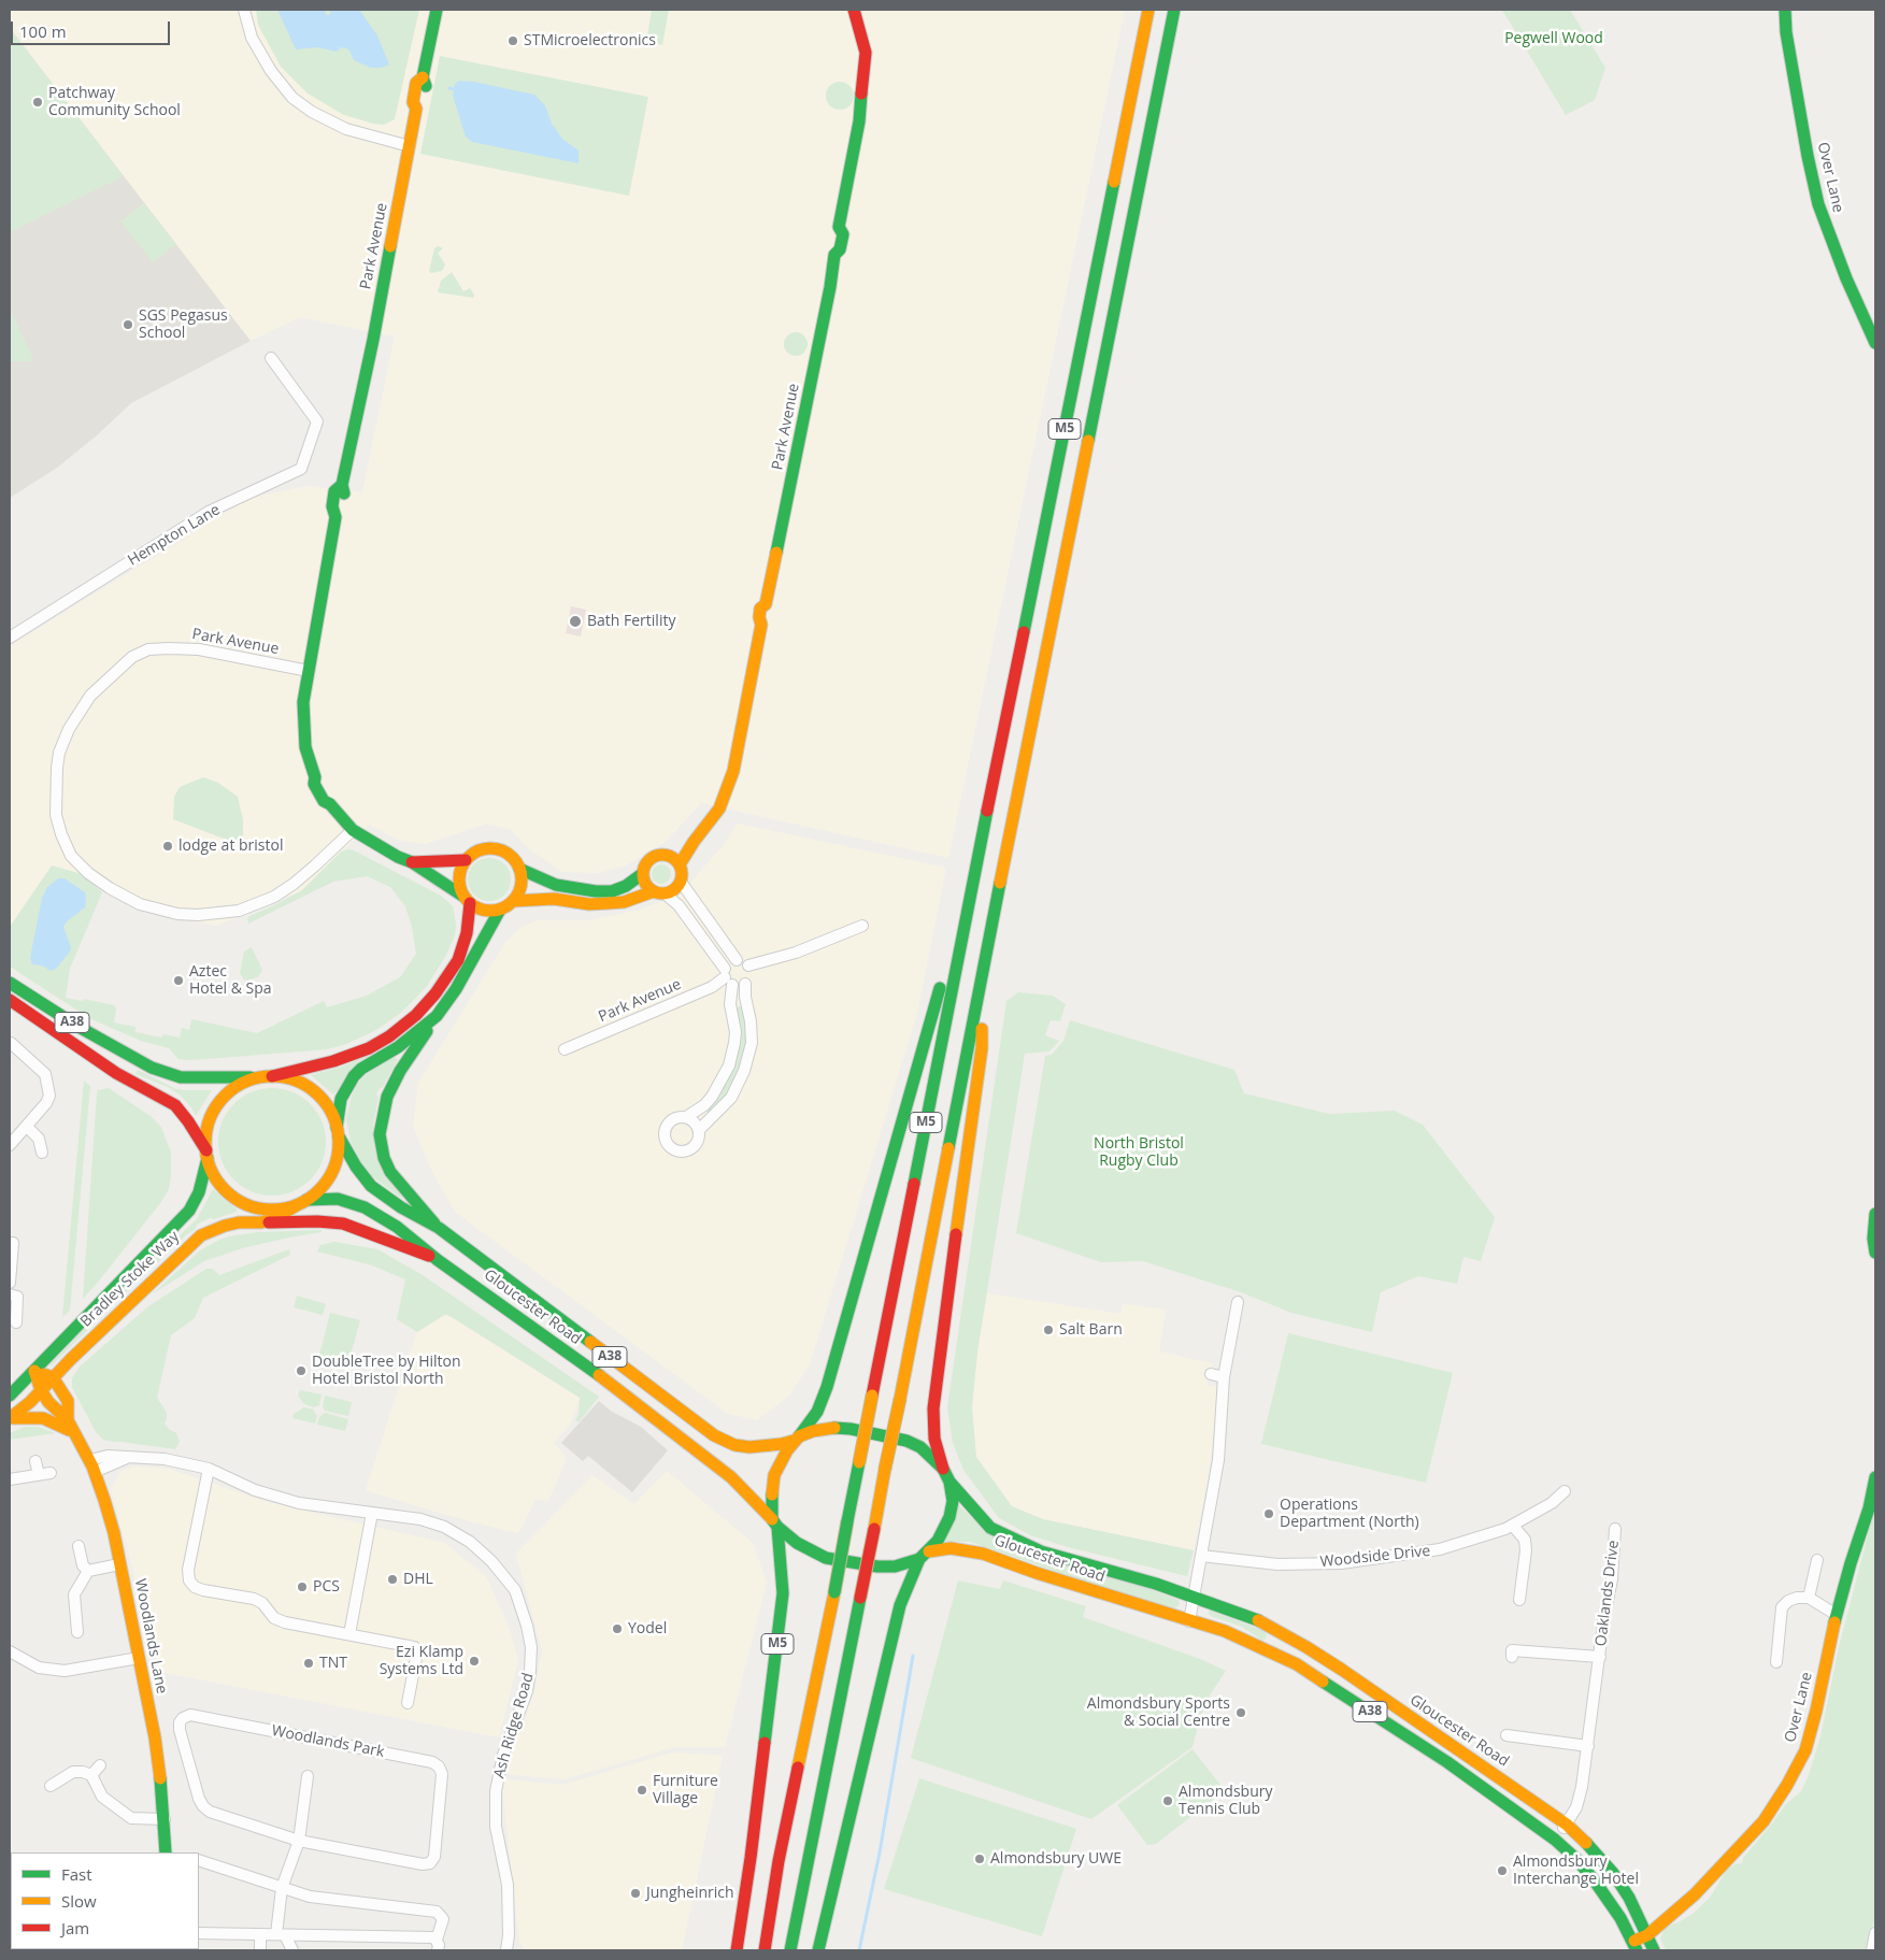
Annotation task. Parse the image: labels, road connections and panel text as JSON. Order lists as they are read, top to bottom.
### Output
{
  "streets": {
    "main road": [
      "Over Lane",
      "Park Avenue",
      "M5",
      "A38",
      "Bradley Stoke Way",
      "Gloucester Road",
      "Woodlands Lane"
    ],
    "street": [
      "Hempton Lane",
      "Woodside Drive",
      "Oaklands Drive",
      "Ash Ridge Road",
      "Woodlands Park"
    ]
  },
  "crossings": [
    ["Over Lane", "Gloucester Road"],
    ["M5", "Gloucester Road"],
    ["A38", "Bradley Stoke Way"],
    ["A38", "Gloucester Road"],
    ["Bradley Stoke Way", "Gloucester Road"],
    ["Bradley Stoke Way", "Woodlands Lane"],
    ["Gloucester Road", "Oaklands Drive"],
    ["Woodlands Lane", "Ash Ridge Road"]
  ],
  "parks": ["Pegwell Wood", "North Bristol Rugby Club"],
  "places": [
    "STMicroelectronics",
    "Patchway Community School",
    "SGS Pegasus School",
    "Bath Fertility",
    "lodge at bristol",
    "Aztec Hotel & Spa",
    "Salt Barn",
    "DoubleTree by Hilton Hotel Bristol North",
    "Operations Department (North)",
    "DHL",
    "PCS",
    "Yodel",
    "Ezi Klamp Systems Ltd",
    "TNT",
    "Almondsbury Sports & Social Centre",
    "Furniture Village",
    "Almondsbury Tennis Club",
    "Almondsbury UWE",
    "Almondsbury Interchange Hotel",
    "Jungheinrich"
  ],
  "legend": ["Fast", "Slow", "Jam"],
  "scale_bar": "100 m"
}
